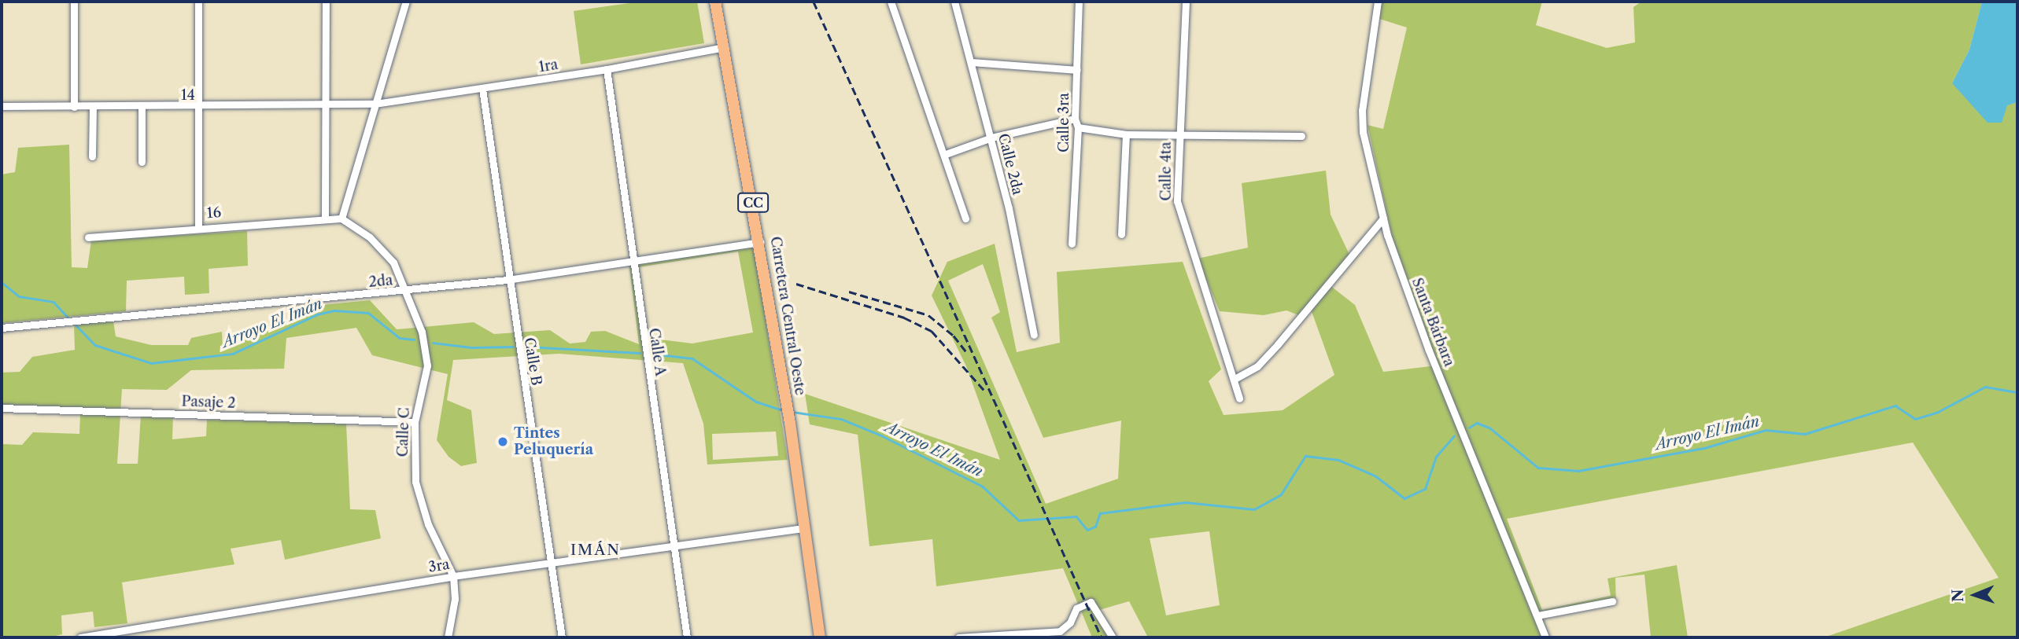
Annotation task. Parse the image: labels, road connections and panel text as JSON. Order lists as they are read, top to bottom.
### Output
{
  "streets": {
    "main road": ["CC", "Carretera Central Oeste"],
    "street": [
      "1ra",
      "14",
      "Calle 3ra",
      "Calle 2da",
      "Calle 4ta",
      "16",
      "2da",
      "Santa Bárbara",
      "Calle A",
      "Calle B",
      "Pasaje 2",
      "Calle C",
      "3ra"
    ]
  },
  "crossings": [
    ["1ra", "14"],
    ["1ra", "Carretera Central Oeste"],
    ["1ra", "Calle A"],
    ["1ra", "Calle B"],
    ["16", "Calle C"],
    ["2da", "Carretera Central Oeste"],
    ["2da", "Calle A"],
    ["2da", "Calle B"],
    ["2da", "Calle C"],
    ["Carretera Central Oeste", "3ra"],
    ["Calle A", "3ra"],
    ["Calle B", "3ra"],
    ["Pasaje 2", "Calle C"],
    ["Calle C", "3ra"]
  ],
  "districts": ["IMÁN"],
  "water": ["Arroyo El Imán"],
  "places": ["Tintes Peluquería"],
  "north": "left"
}
